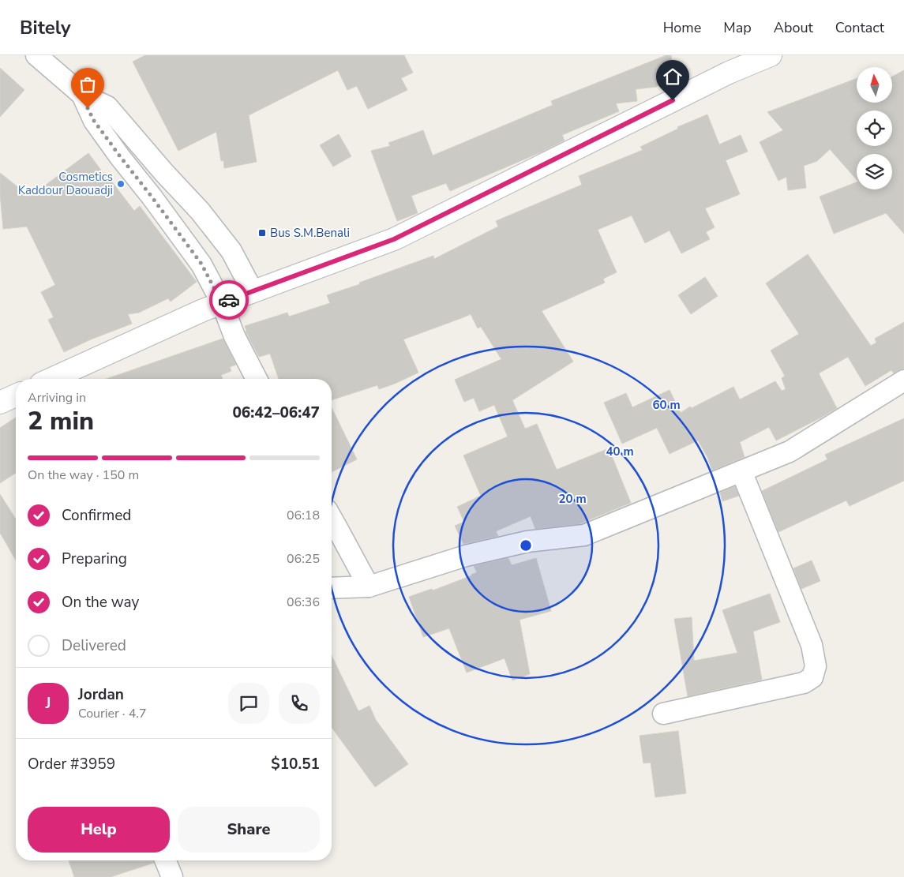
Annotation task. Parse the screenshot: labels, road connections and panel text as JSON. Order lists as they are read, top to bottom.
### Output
{
  "places": {
    "other": ["Cosmetics Kaddour Daouadji"],
    "transit": ["Bus S.M.Benali"]
  },
  "north": "top",
  "page": {
    "header": "Bitely",
    "nav": [
      "Home",
      "Map",
      "About",
      "Contact"
    ],
    "heading": ["2 min", "Arriving in", "06:42–06:47"],
    "panel": [
      "Jordan",
      "Courier · 4.7",
      "Order #3959",
      "$10.51"
    ],
    "bar": "On the way · 150 m",
    "list": [
      ["Confirmed", "06:18"],
      ["Preparing", "06:25"],
      ["On the way", "06:36"],
      "Delivered"
    ],
    "round": "J",
    "buttons": ["Help", "Share"]
  },
  "rings": ["60 m", "40 m", "20 m"]
}
